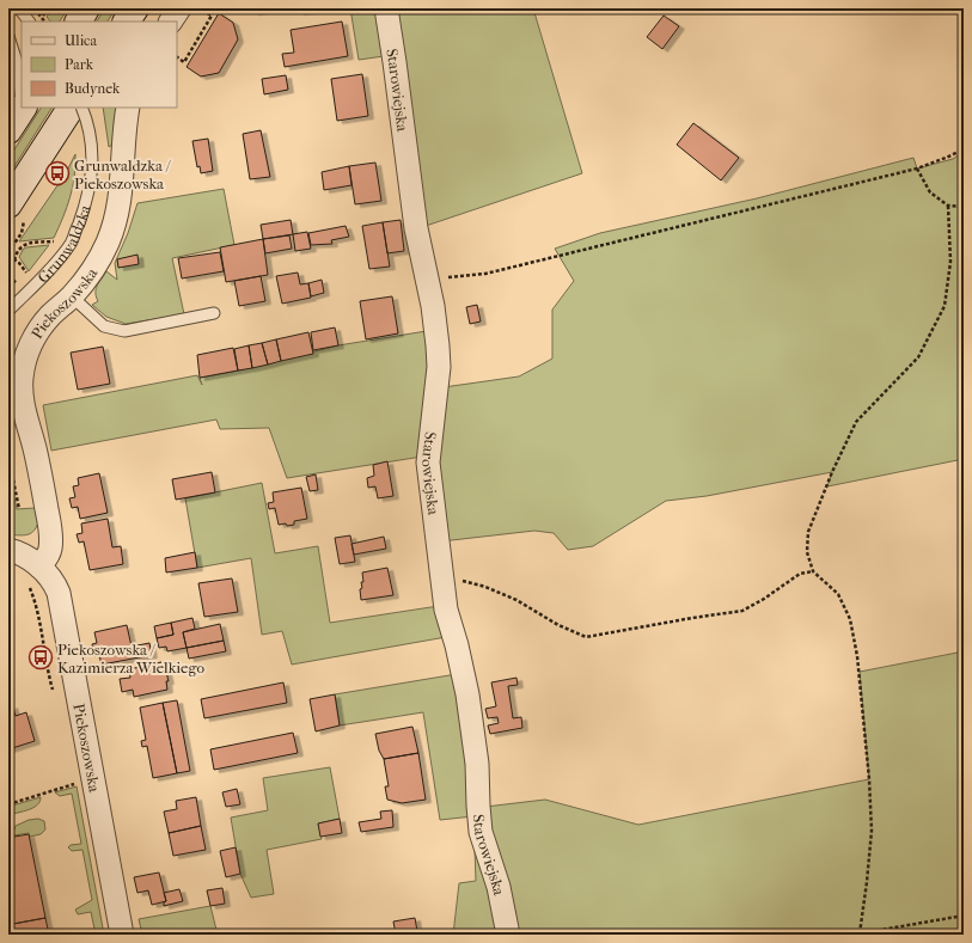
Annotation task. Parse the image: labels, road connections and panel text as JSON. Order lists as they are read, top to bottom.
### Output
{
  "streets": {
    "street": ["Starowiejska", "Piekoszowska"],
    "lane": ["Grunwaldzka"]
  },
  "places": {
    "bus stop": ["Grunwaldzka / Piekoszowska", "Piekoszowska / Kazimierza Wielkiego"]
  },
  "legend": ["Ulica", "Park", "Budynek"]
}
